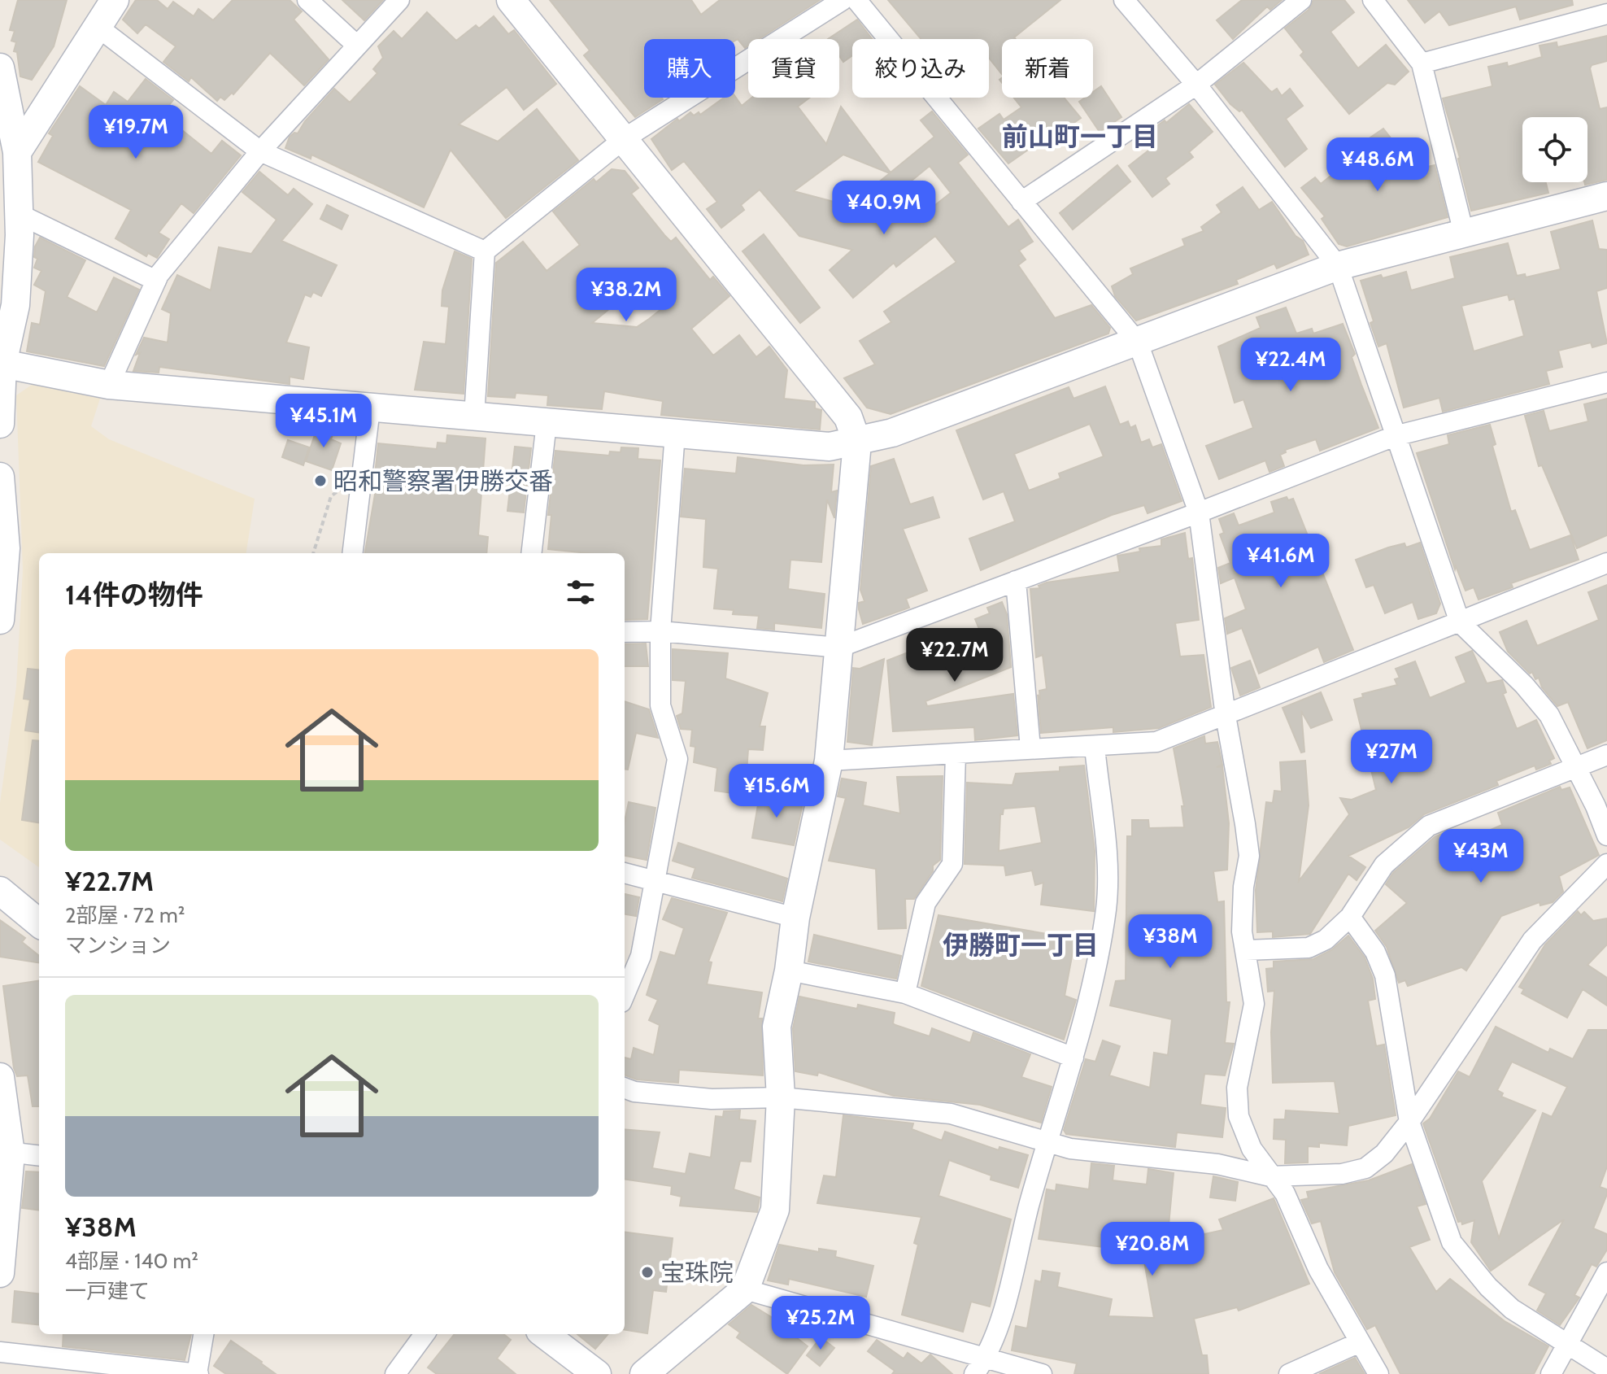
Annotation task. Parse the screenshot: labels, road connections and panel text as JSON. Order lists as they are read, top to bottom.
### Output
{
  "districts": ["前山町一丁目", "伊勝町一丁目"],
  "places": ["昭和警察署伊勝交番", "宝珠院"],
  "page": {
    "chip": [
      "購入",
      "賃貸",
      "絞り込み",
      "新着"
    ],
    "price": [
      "¥19.7M",
      "¥48.6M",
      "¥40.9M",
      "¥38.2M",
      "¥22.4M",
      "¥45.1M",
      "¥41.6M",
      "¥22.7M",
      "¥27M",
      "¥15.6M",
      "¥43M",
      "¥38M",
      "¥20.8M",
      "¥25.2M"
    ],
    "heading": "14件の物件",
    "list": [
      {
        "name": "¥22.7M",
        "note": "2部屋 · 72 m² · マンション"
      },
      {
        "name": "¥38M",
        "note": "4部屋 · 140 m² · 一戸建て"
      }
    ]
  }
}
